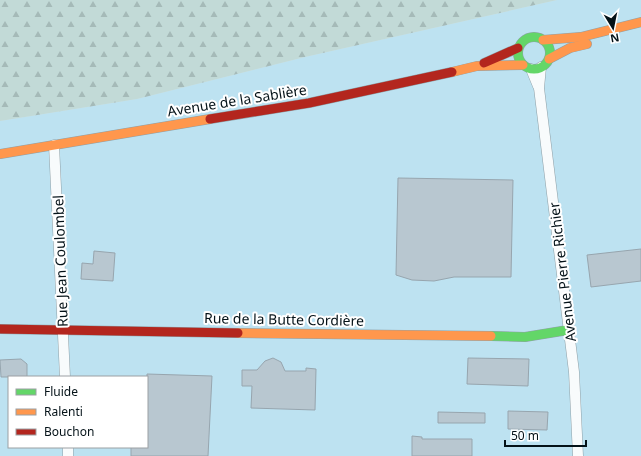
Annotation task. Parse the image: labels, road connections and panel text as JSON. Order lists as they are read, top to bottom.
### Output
{
  "streets": {
    "main road": ["Avenue de la Sablière", "Rue de la Butte Cordière"],
    "street": ["Rue Jean Coulombel", "Avenue Pierre Richier"]
  },
  "crossings": [
    ["Avenue de la Sablière", "Rue Jean Coulombel"],
    ["Avenue de la Sablière", "Avenue Pierre Richier"],
    ["Rue Jean Coulombel", "Rue de la Butte Cordière"],
    ["Avenue Pierre Richier", "Rue de la Butte Cordière"]
  ],
  "legend": ["Fluide", "Ralenti", "Bouchon"],
  "scale_bar": "50 m",
  "north": "bottom"
}
